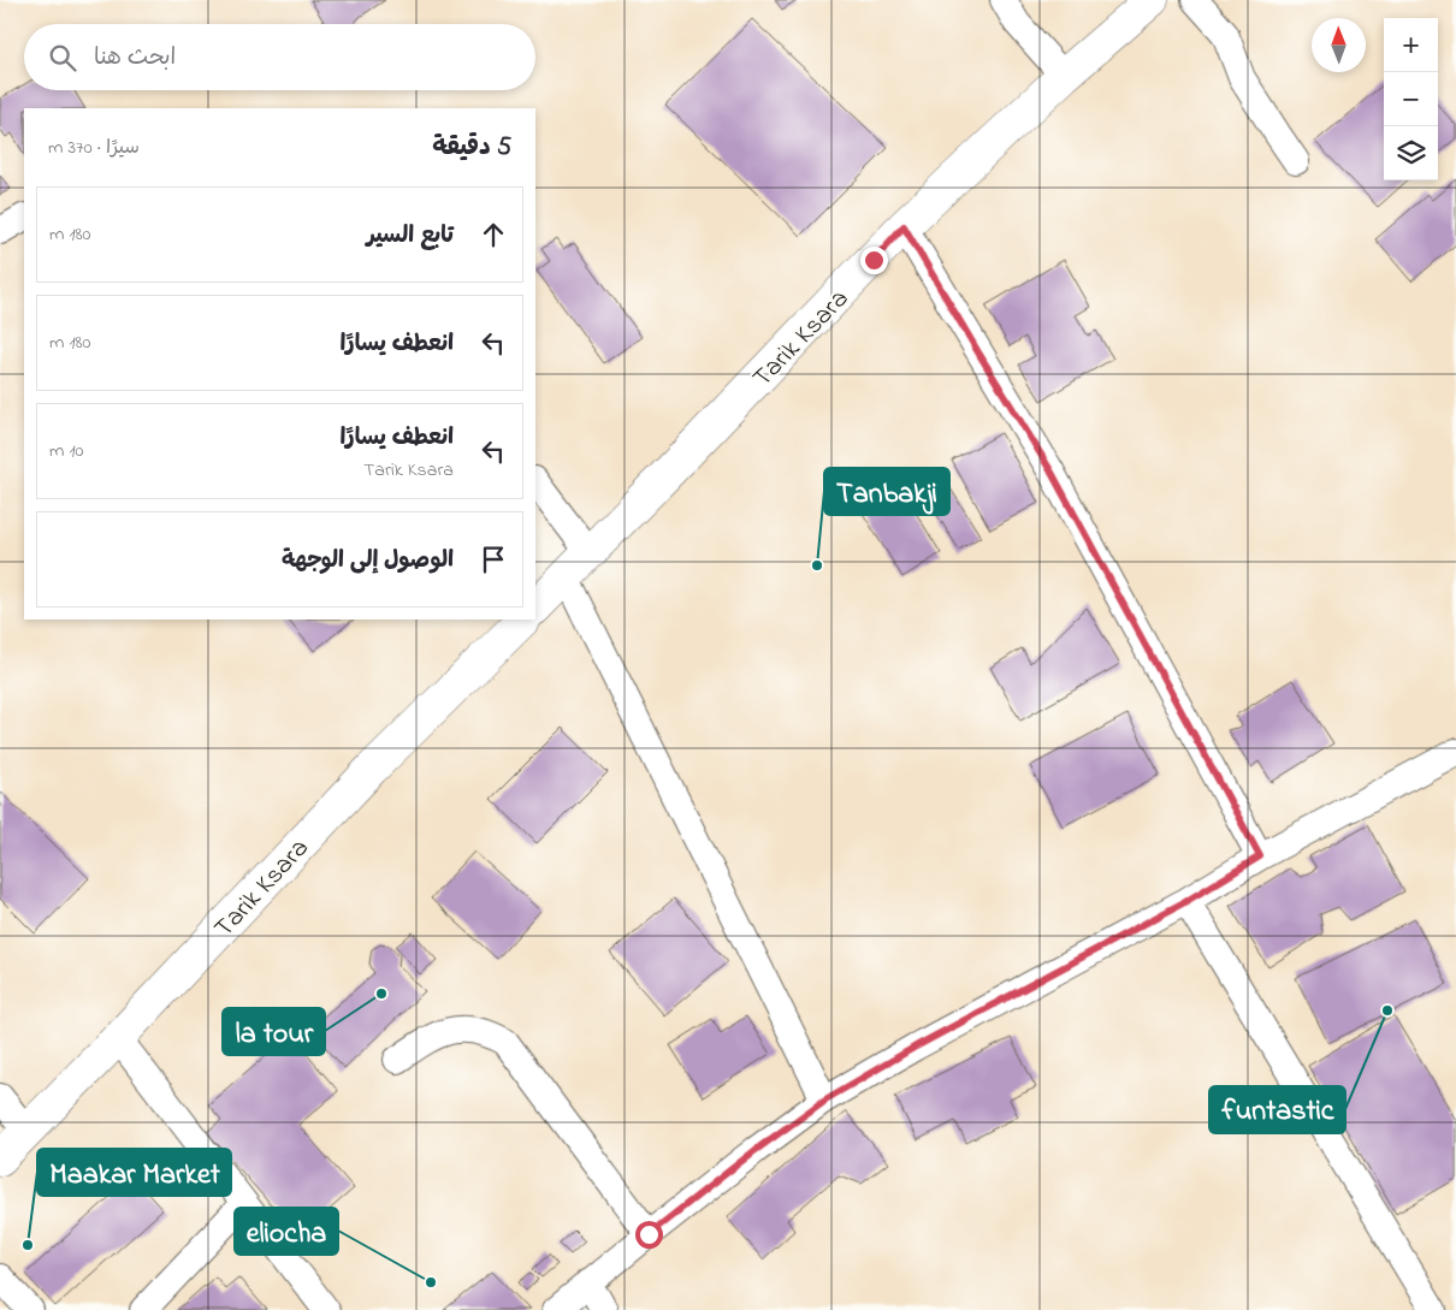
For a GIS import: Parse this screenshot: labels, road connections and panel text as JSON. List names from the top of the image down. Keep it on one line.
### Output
{"streets":{"main road":["Tarik Ksara"]},"places":["Tanbakji","la tour","funtastic","Maakar Market","eliocha"],"north":"top","page":{"map_buttons":["+","−"],"search":"ابحث هنا","heading":["5 دقيقة","سيرًا · 370 m"],"list":[["تابع السير","180 m"],["انعطف يسارًا","180 m"],["انعطف يسارًا","Tarik Ksara","10 m"],"الوصول إلى الوجهة"]}}
